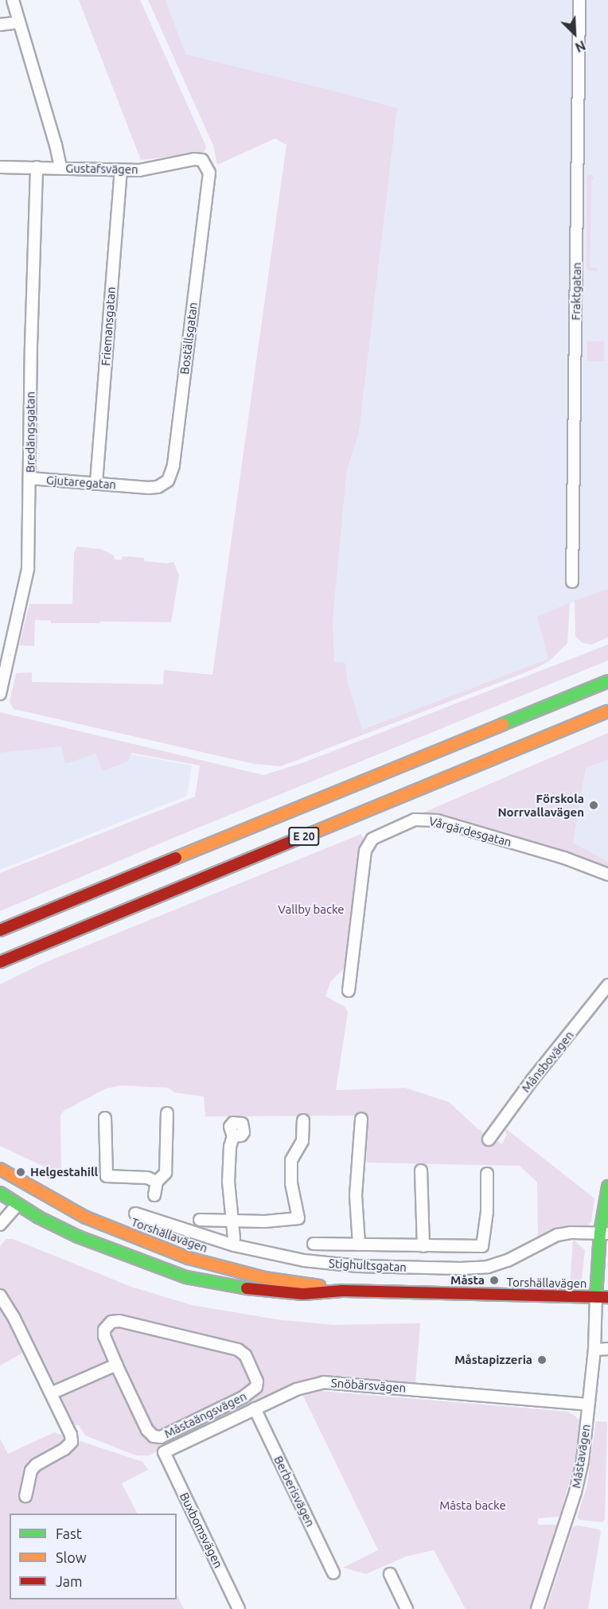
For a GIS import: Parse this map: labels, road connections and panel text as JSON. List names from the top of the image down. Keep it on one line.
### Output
{"streets":{"main road":["E 20","Torshällavägen"],"street":["Gustafsvägen","Fraktgatan","Friemansgatan","Boställsgatan","Bredängsgatan","Gjutaregatan","Vårgärdesgatan","Månsbovägen","Stighultsgatan","Snöbärsvägen","Måstaängsvägen","Måstavägen","Berberisvägen","Buxbomsvägen"]},"crossings":[["Gustafsvägen","Friemansgatan"],["Gustafsvägen","Boställsgatan"],["Gustafsvägen","Bredängsgatan"],["Friemansgatan","Gjutaregatan"],["Boställsgatan","Gjutaregatan"],["Bredängsgatan","Gjutaregatan"],["Torshällavägen","Måstavägen"],["Snöbärsvägen","Måstavägen"],["Snöbärsvägen","Berberisvägen"],["Snöbärsvägen","Buxbomsvägen"]],"parks":["Vallby backe","Måsta backe"],"places":["Förskola Norrvallavägen","Helgestahill","Måsta","Måstapizzeria"],"legend":["Fast","Slow","Jam"],"north":"bottom right"}
